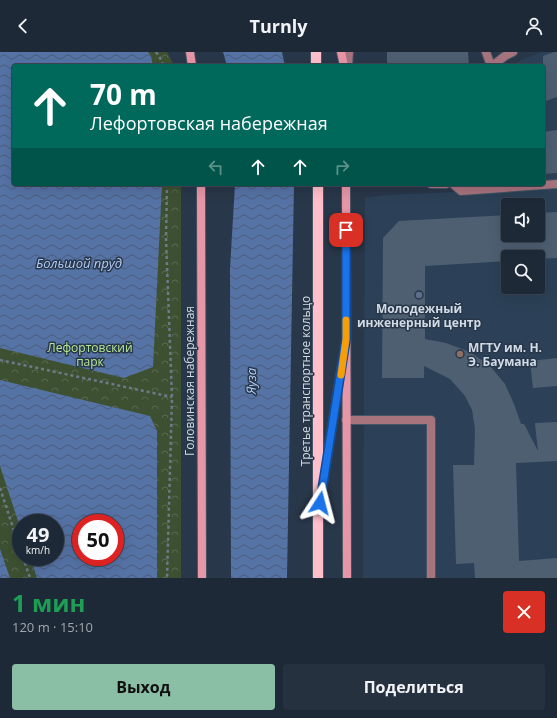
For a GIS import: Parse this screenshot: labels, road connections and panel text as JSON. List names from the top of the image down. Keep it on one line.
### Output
{"streets":{"main road":["Головинская набережная","Третье транспортное кольцо"]},"water":["Большой пруд","Яуза"],"parks":["Лефортовский парк"],"places":["Молодежный инженерный центр","МГТУ им. Н. Э. Баумана"],"page":{"header":"Turnly","turn":["70 m","Лефортовская набережная"],"speed":"49 km/h","limit":"50","heading":["1 мин","120 m · 15:10"],"buttons":["Выход","Поделиться"]}}
